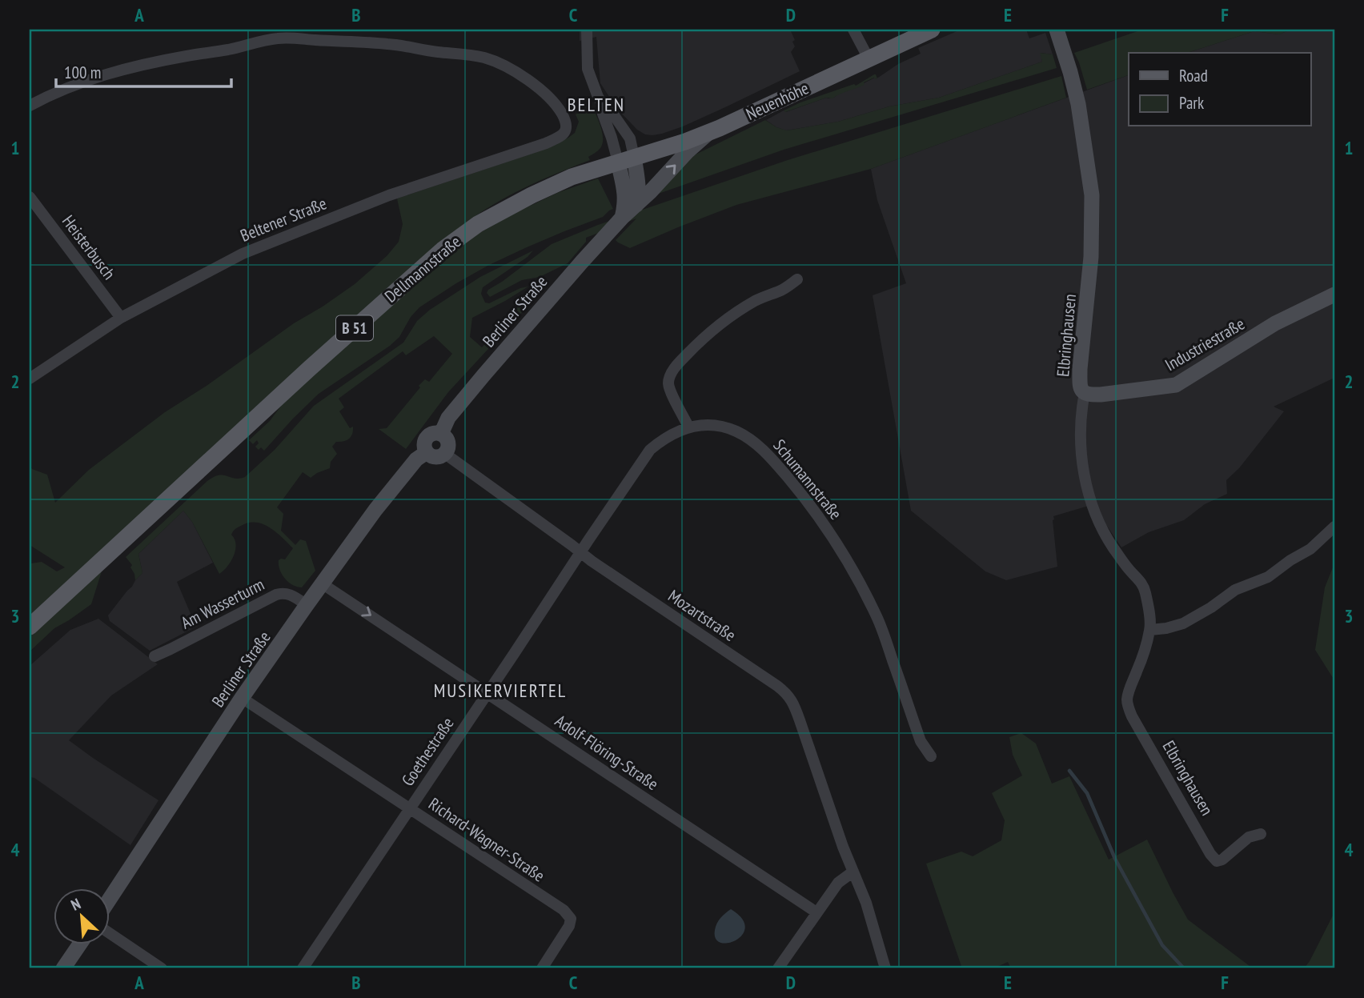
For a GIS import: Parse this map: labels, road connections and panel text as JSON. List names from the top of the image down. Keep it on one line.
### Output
{"streets":{"main road":["Neuenhöhe","Dellmannstraße","Berliner Straße","B 51","Elbringhausen","Industriestraße"],"street":["Beltener Straße","Heisterbusch","Schumannstraße","Am Wasserturm","Mozartstraße","Goethestraße","Adolf-Flöring-Straße","Richard-Wagner-Straße"]},"crossings":[["Neuenhöhe","Dellmannstraße"],["Neuenhöhe","Berliner Straße"],["Beltener Straße","Heisterbusch"],["Berliner Straße","Am Wasserturm"],["Berliner Straße","Mozartstraße"],["Berliner Straße","Adolf-Flöring-Straße"],["Berliner Straße","Richard-Wagner-Straße"],["Elbringhausen","Industriestraße"],["Schumannstraße","Mozartstraße"],["Schumannstraße","Goethestraße"],["Mozartstraße","Goethestraße"],["Goethestraße","Adolf-Flöring-Straße"],["Goethestraße","Richard-Wagner-Straße"]],"districts":["BELTEN","MUSIKERVIERTEL"],"legend":["Road","Park"],"scale_bar":"100 m","north":"top left","grid":{"columns":["A","B","C","D","E","F"],"rows":["1","2","3","4"]}}
